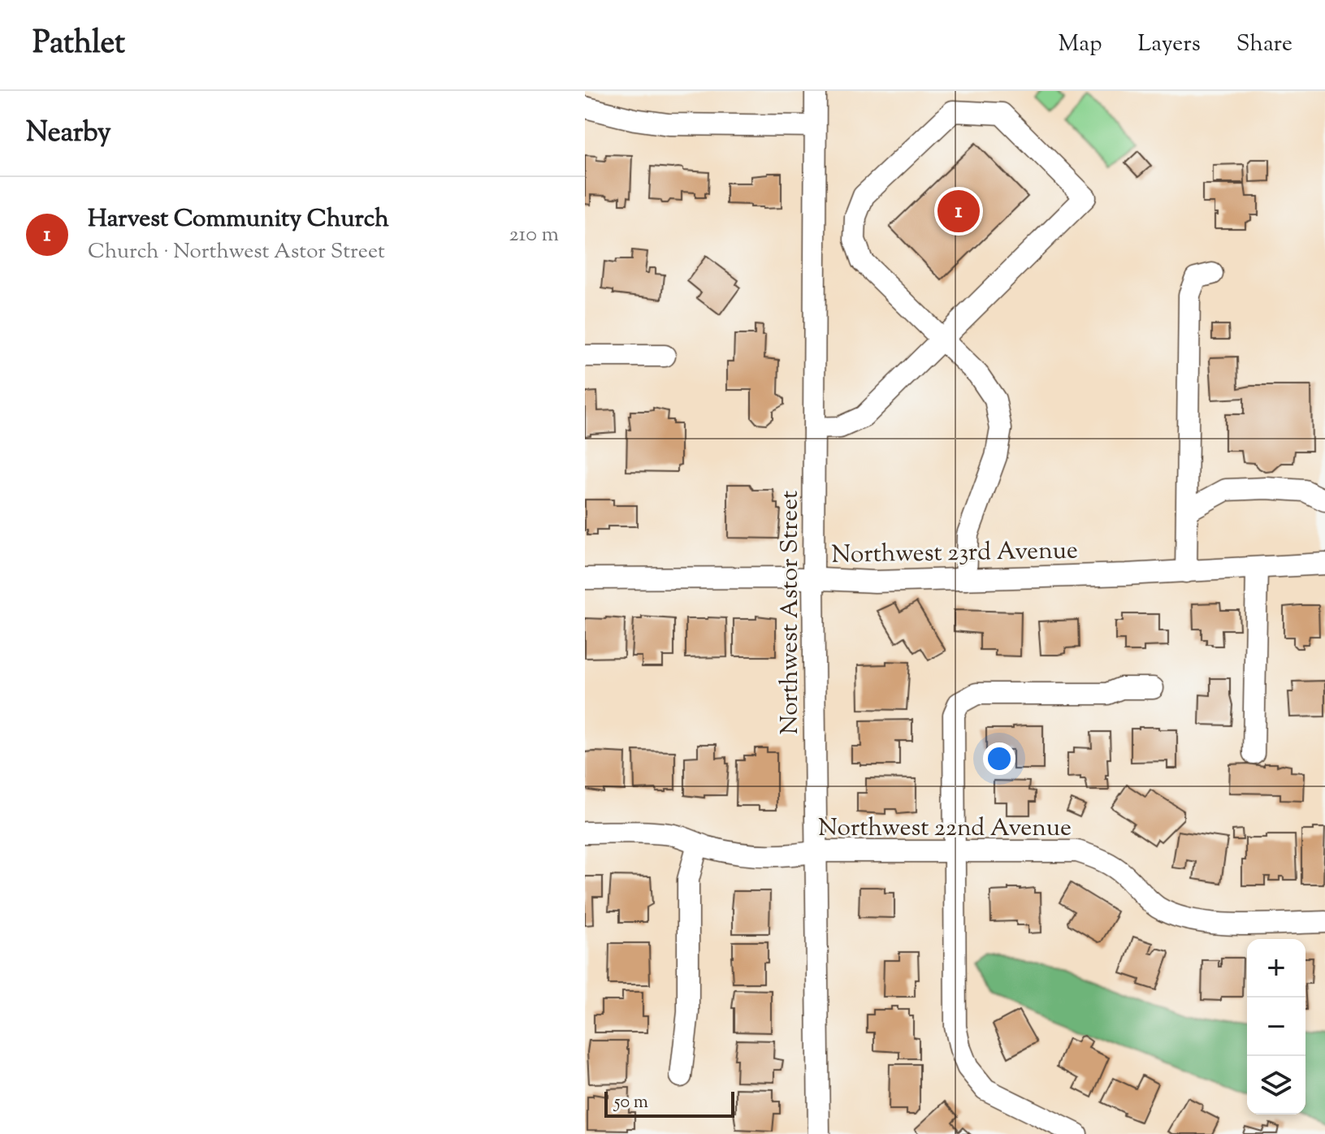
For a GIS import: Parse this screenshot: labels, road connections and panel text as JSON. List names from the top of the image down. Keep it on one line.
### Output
{"streets":{"street":["Northwest 23rd Avenue","Northwest Astor Street","Northwest 22nd Avenue"]},"crossings":[["Northwest 23rd Avenue","Northwest Astor Street"],["Northwest Astor Street","Northwest 22nd Avenue"]],"scale_bar":"50 m","page":{"header":"Pathlet","nav":["Map","Layers","Share"],"heading":"Nearby","list":[{"mark":"1","name":"Harvest Community Church","note":"Church · Northwest Astor Street","value":"210 m"}],"pins":"1","map_buttons":["+","−"],"scale":"50 m"}}
